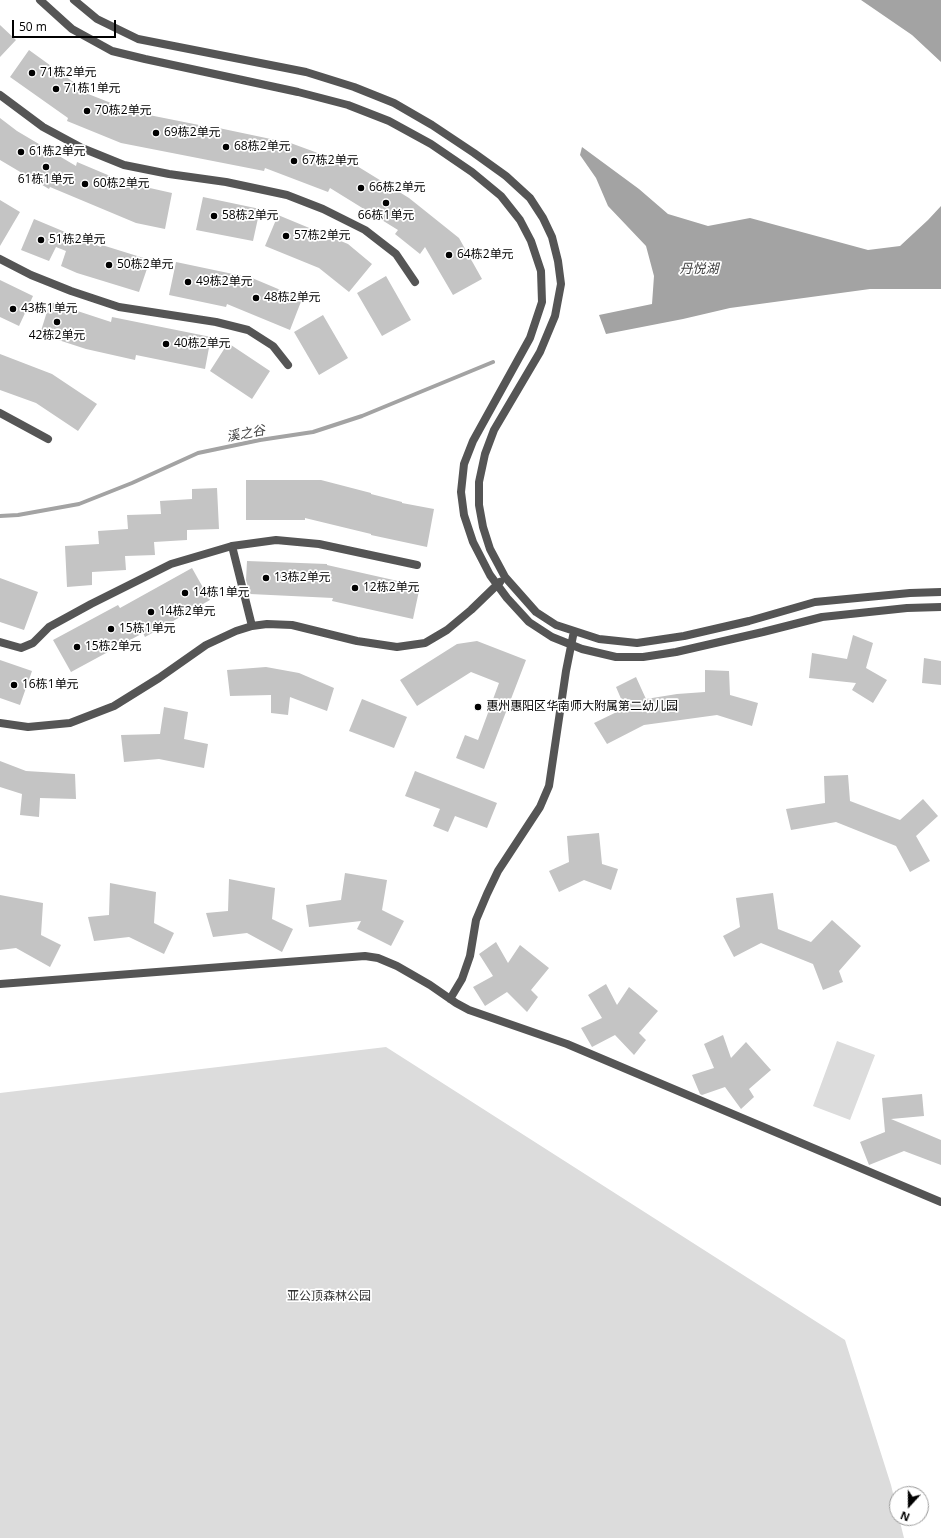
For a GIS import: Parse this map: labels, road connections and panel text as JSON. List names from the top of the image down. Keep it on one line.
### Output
{"water":["丹悦湖","溪之谷"],"parks":["亚公顶森林公园"],"places":["71栋2单元","71栋1单元","70栋2单元","69栋2单元","68栋2单元","61栋2单元","67栋2单元","61栋1单元","60栋2单元","66栋2单元","66栋1单元","58栋2单元","57栋2单元","51栋2单元","64栋2单元","50栋2单元","49栋2单元","48栋2单元","43栋1单元","42栋2单元","40栋2单元","13栋2单元","12栋2单元","14栋1单元","14栋2单元","15栋1单元","15栋2单元","16栋1单元","惠州惠阳区华南师大附属第二幼儿园"],"scale_bar":"50 m","north":"bottom"}
